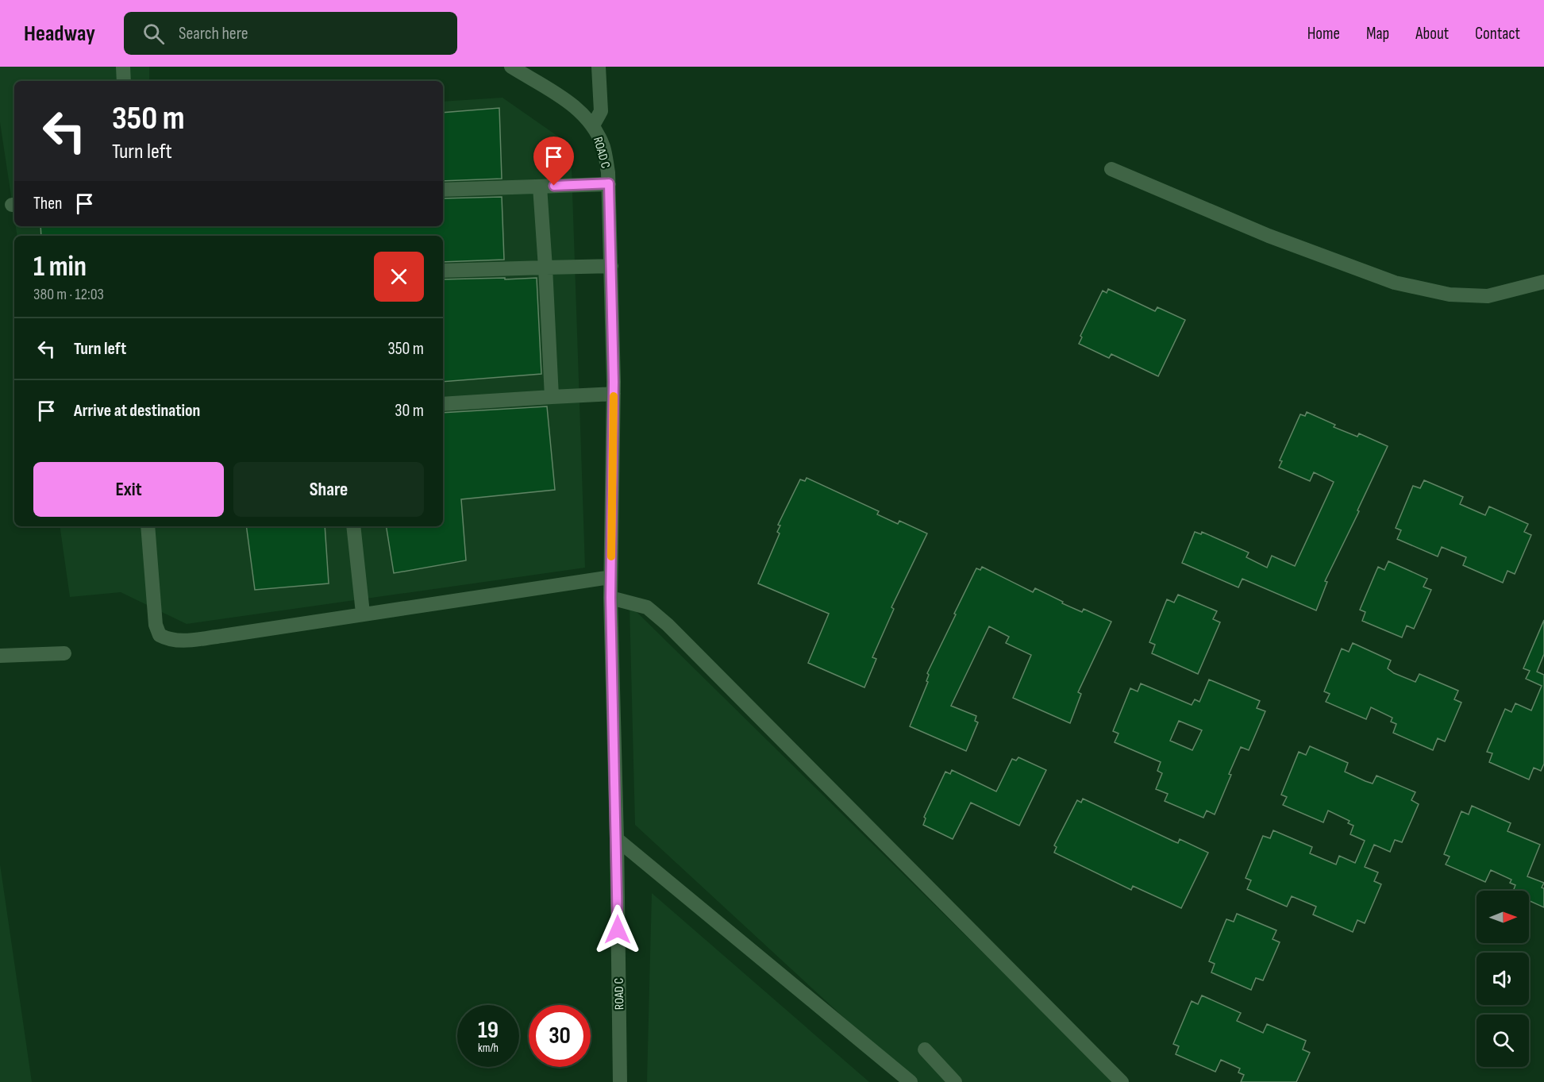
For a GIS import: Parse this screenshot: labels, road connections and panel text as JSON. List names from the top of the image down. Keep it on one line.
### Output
{"streets":{"street":["ROAD C"]},"north":"right","page":{"header":"Headway","search":"Search here","nav":["Home","Map","About","Contact"],"turn":["350 m","Turn left"],"then":"Then","heading":["1 min","380 m · 12:03"],"list":[{"name":"Turn left","value":"350 m"},{"name":"Arrive at destination","value":"30 m"}],"buttons":["Exit","Share"],"speed":"19 km/h","limit":"30"}}
